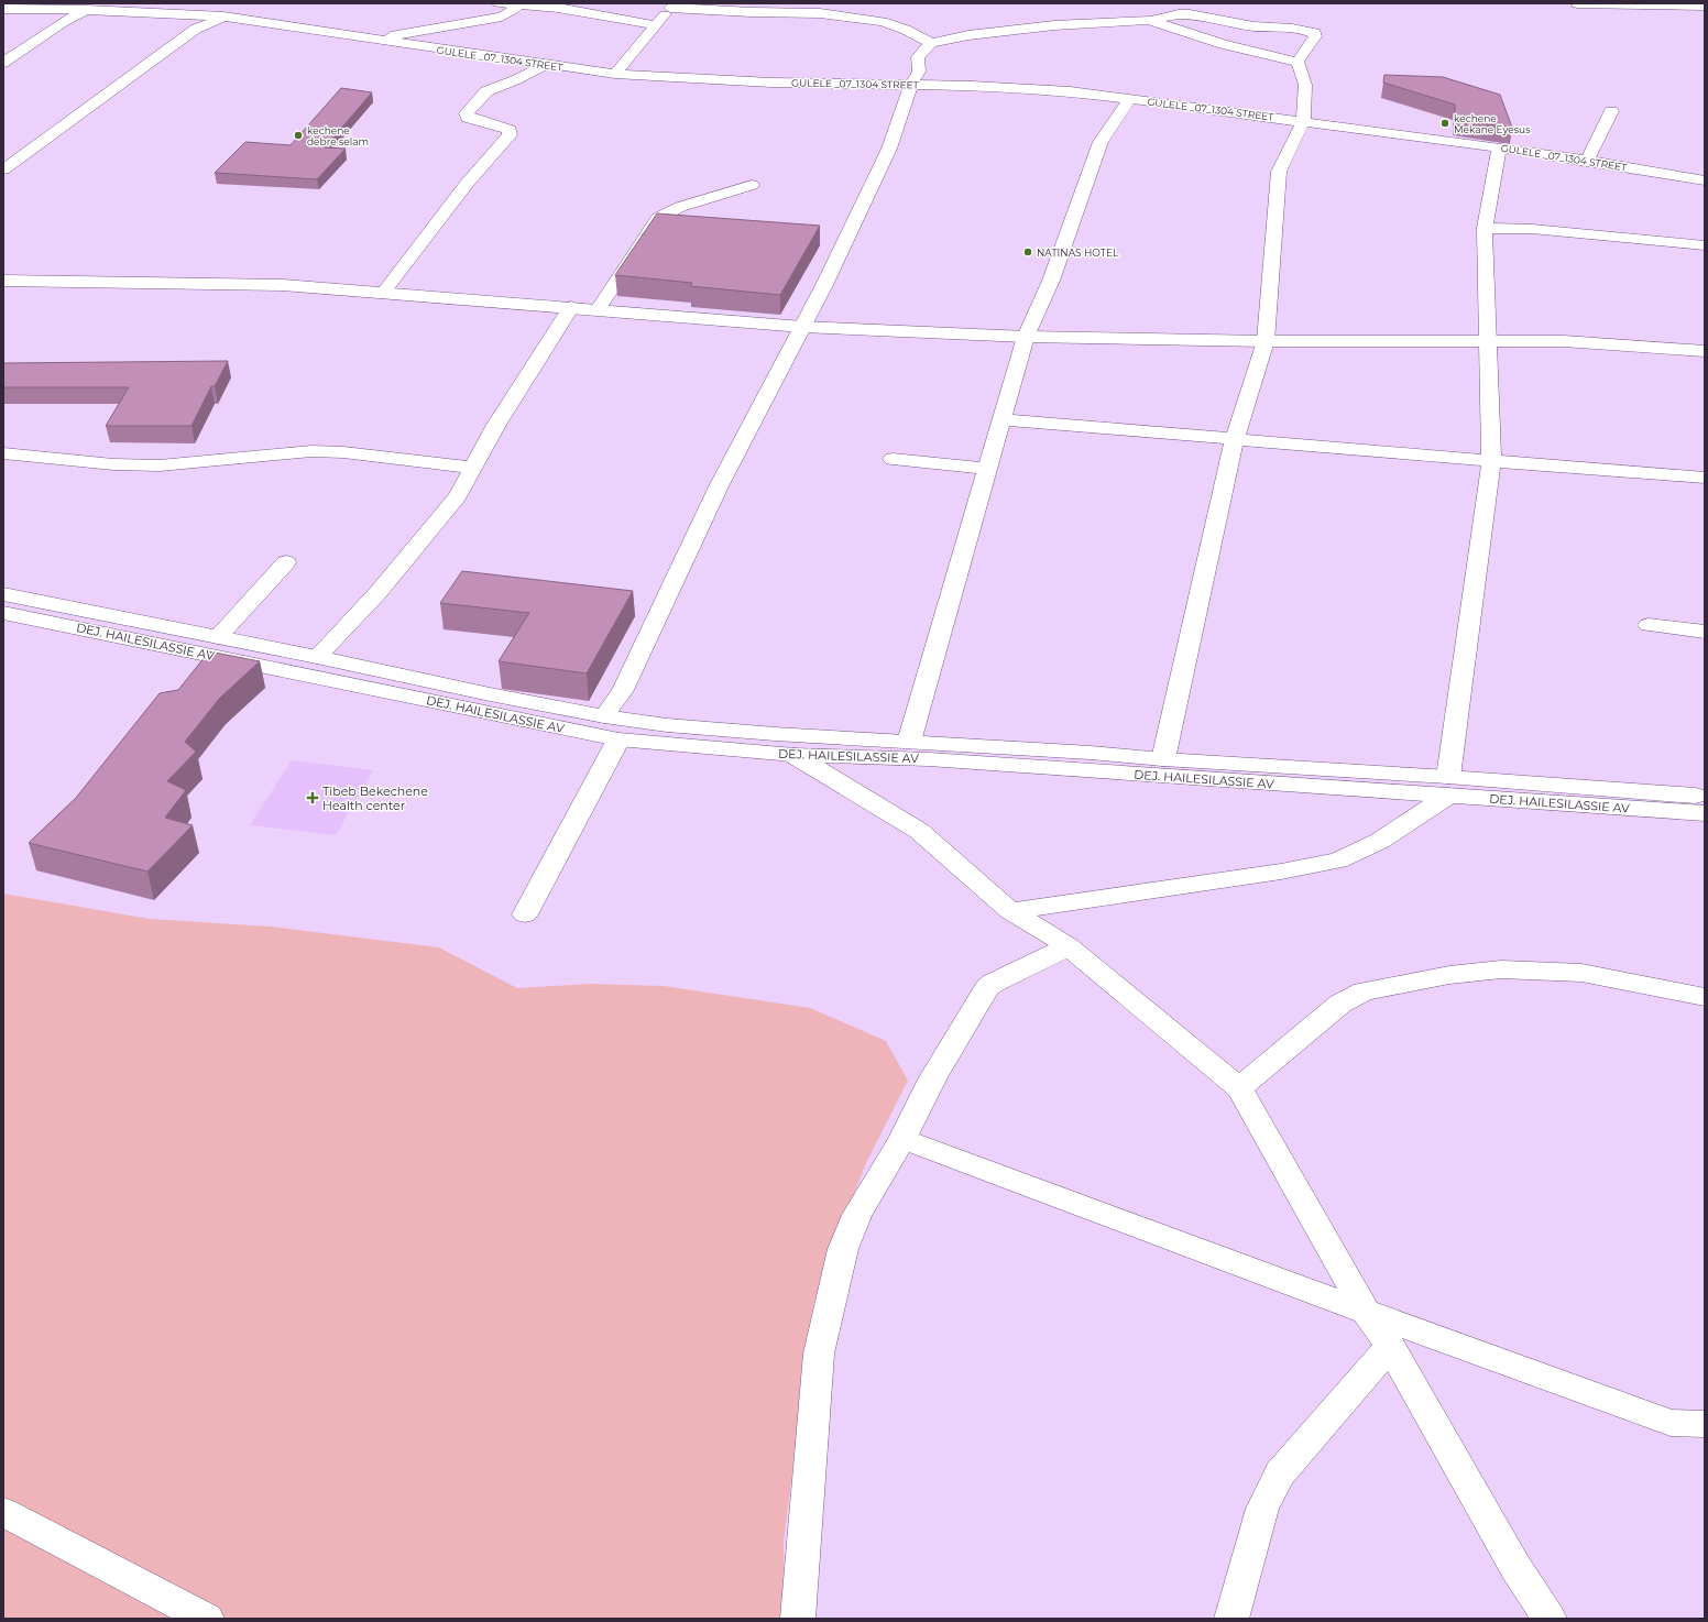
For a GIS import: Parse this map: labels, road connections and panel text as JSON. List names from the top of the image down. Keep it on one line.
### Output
{"streets":{"street":["GULELE _07_1304 STREET","DEJ. HAILESILASSIE AV"]},"places":{"other":["kechene Mekane Eyesus","kechene debre selam","NATINAS HOTEL"],"health":["Tibeb Bekechene Health center"]}}
